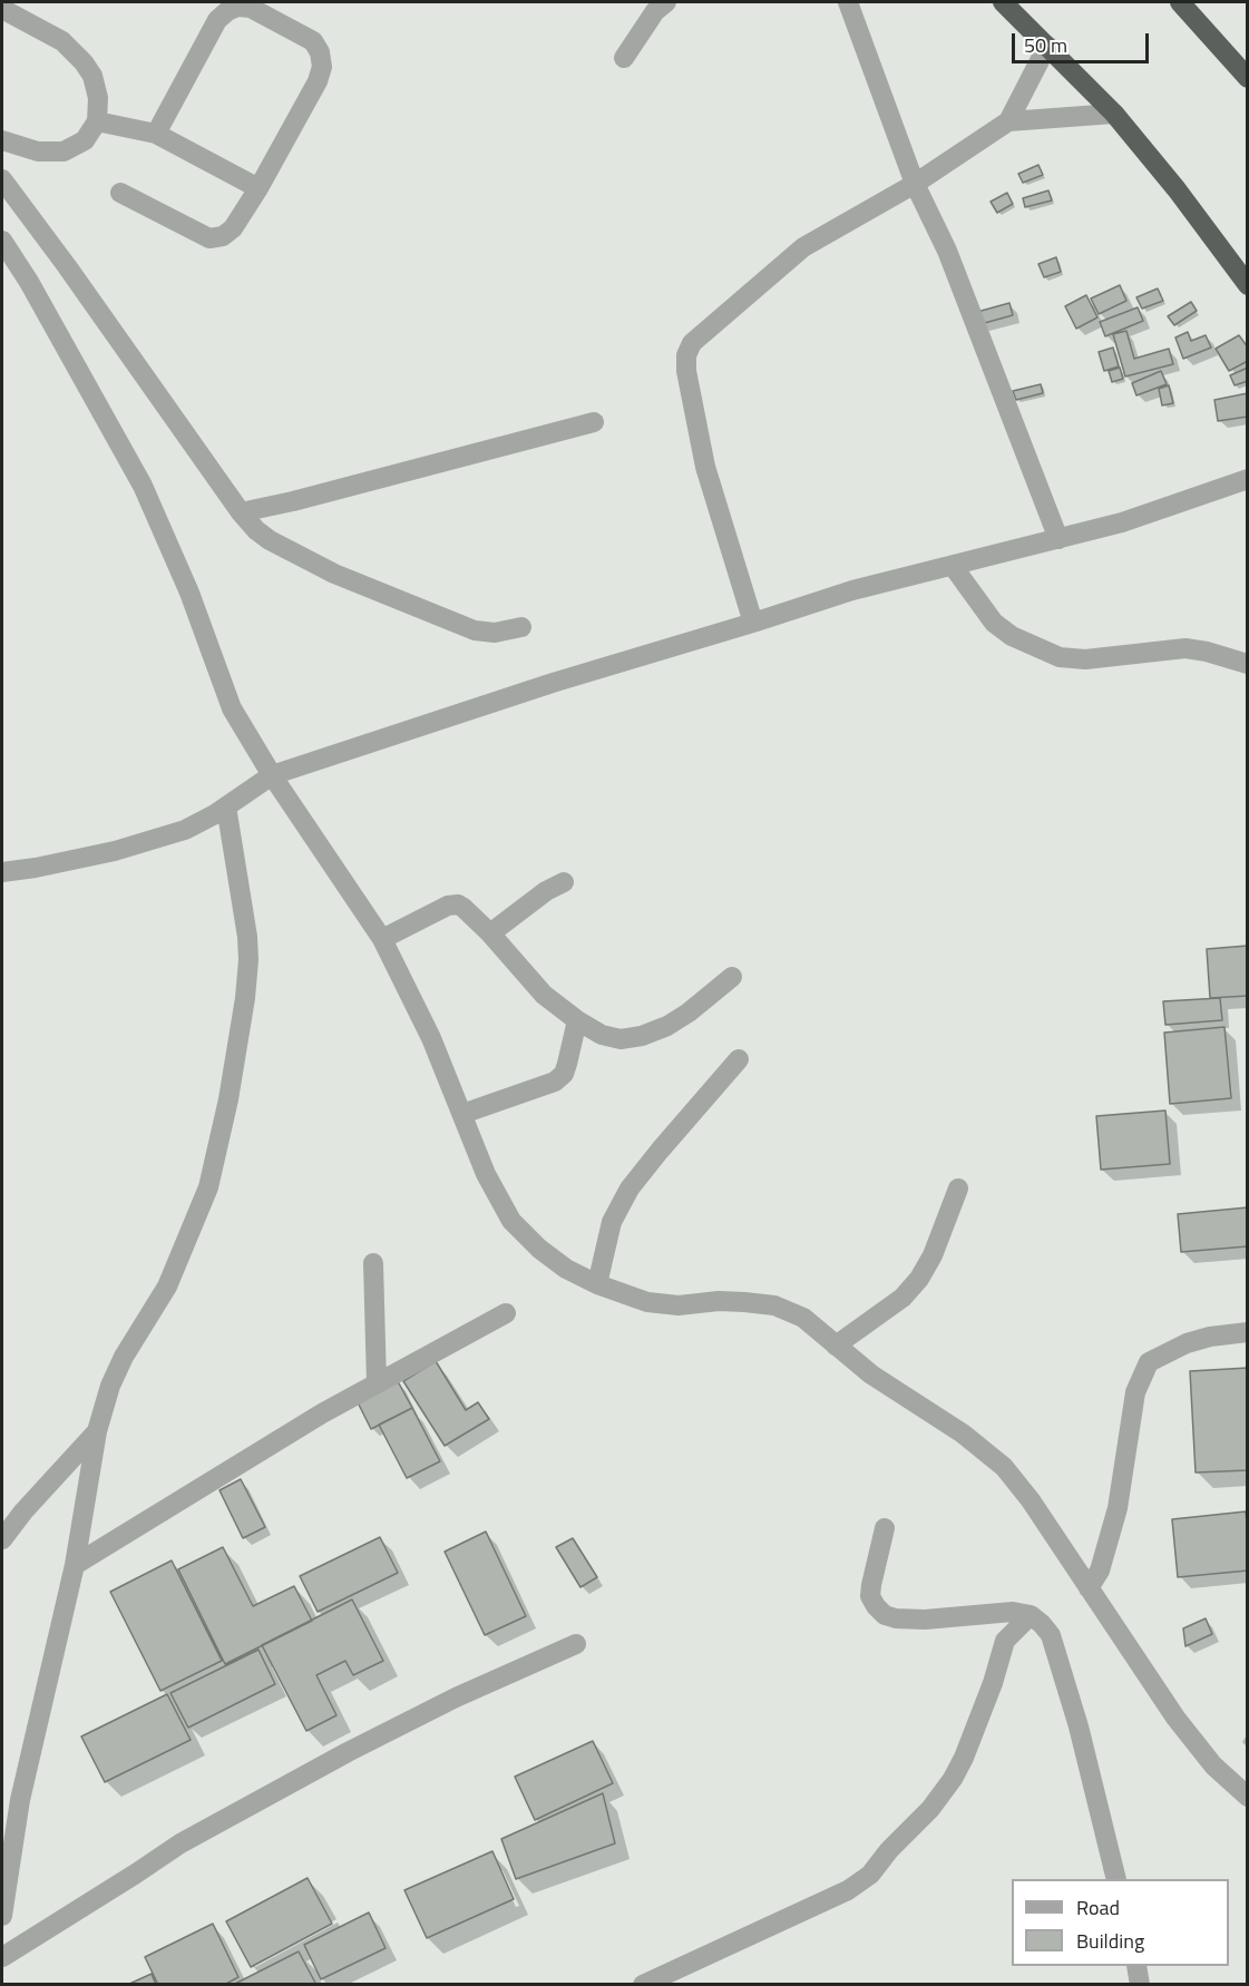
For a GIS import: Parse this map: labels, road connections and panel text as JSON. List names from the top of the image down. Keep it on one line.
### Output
{"legend":["Road","Building"],"scale_bar":"50 m"}
